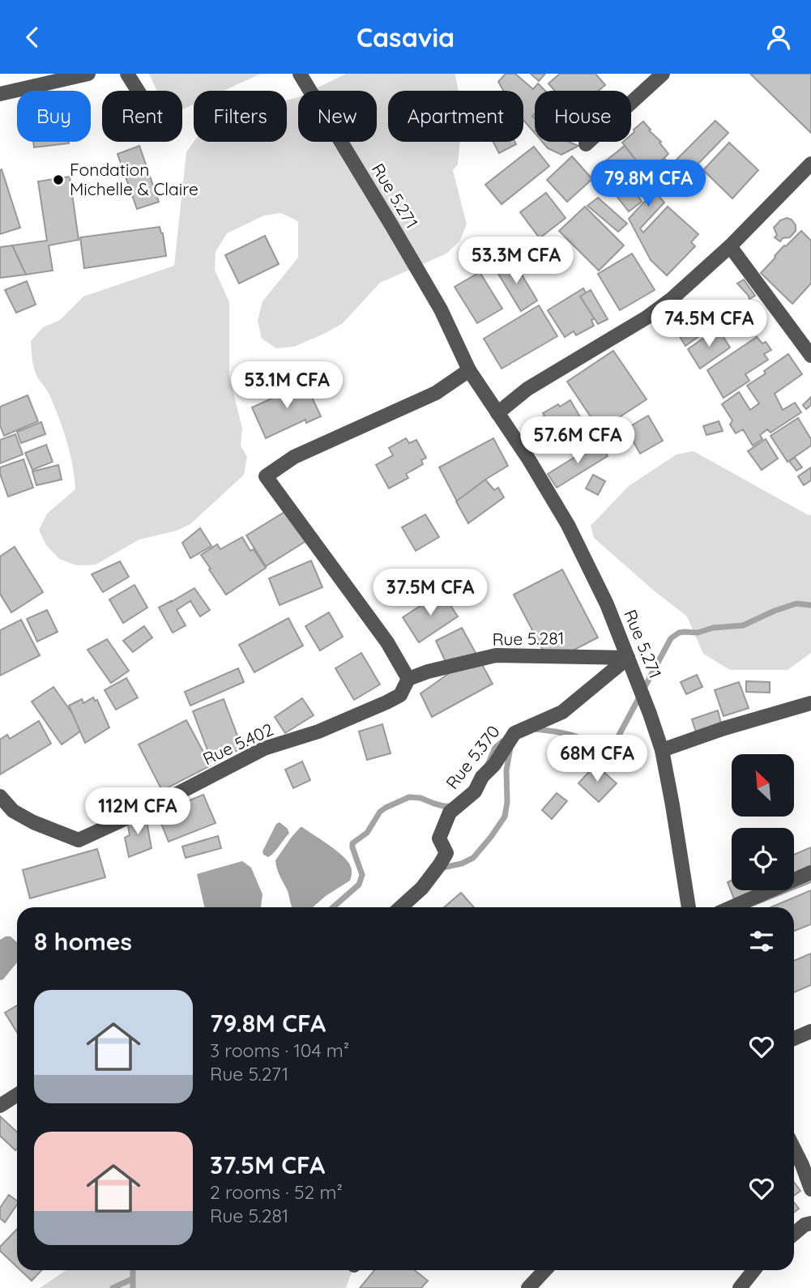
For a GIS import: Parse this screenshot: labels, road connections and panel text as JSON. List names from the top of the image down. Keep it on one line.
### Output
{"streets":{"street":["Rue 5.271","Rue 5.281","Rue 5.402","Rue 5.370"]},"crossings":[["Rue 5.271","Rue 5.281"],["Rue 5.271","Rue 5.370"],["Rue 5.281","Rue 5.402"],["Rue 5.281","Rue 5.370"]],"places":["Fondation Michelle & Claire"],"north":"top left","page":{"header":"Casavia","chip":["Buy","Rent","Filters","New","Apartment","House"],"price":["79.8M CFA","53.3M CFA","74.5M CFA","53.1M CFA","57.6M CFA","37.5M CFA","68M CFA","112M CFA"],"heading":"8 homes","list":[{"name":"79.8M CFA","note":"3 rooms · 104 m² · Rue 5.271"},{"name":"37.5M CFA","note":"2 rooms · 52 m² · Rue 5.281"}]}}
